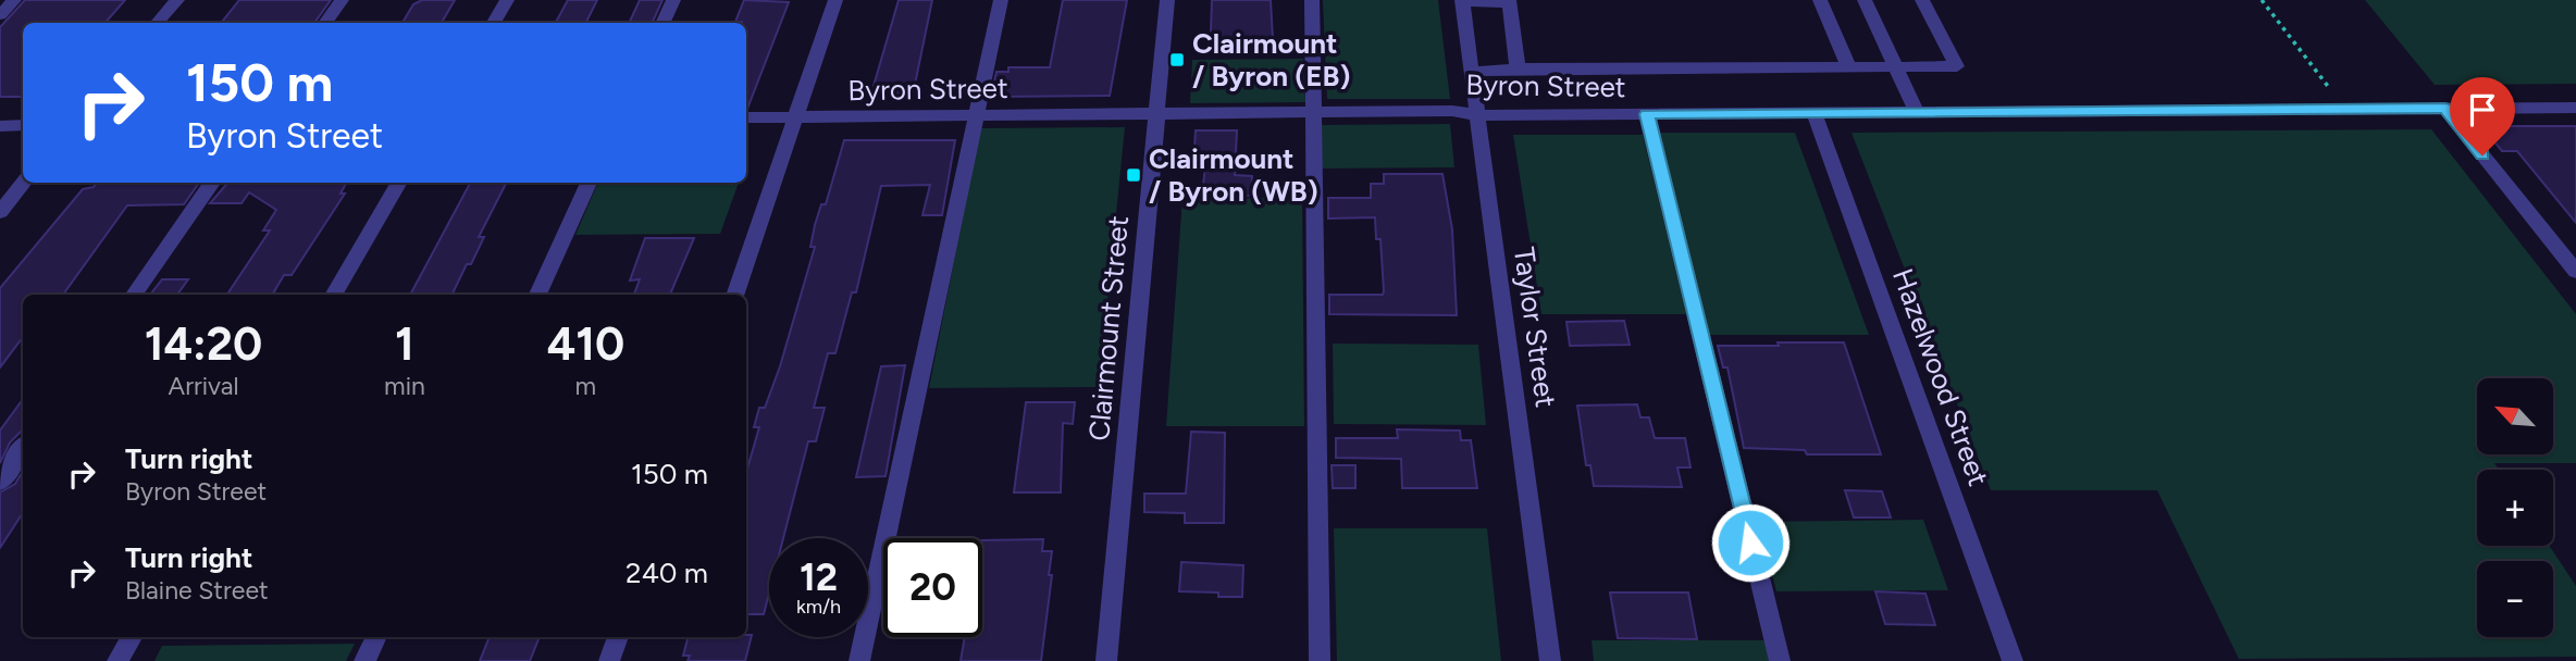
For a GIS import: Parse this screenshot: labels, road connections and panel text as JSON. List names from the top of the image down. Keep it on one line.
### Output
{"streets":{"street":["Byron Street","Taylor Street","Clairmount Street","Hazelwood Street"]},"crossings":[["Byron Street","Taylor Street"],["Byron Street","Clairmount Street"],["Byron Street","Hazelwood Street"]],"places":{"transit":["Clairmount / Byron (EB)","Clairmount / Byron (WB)"]},"north":"top left","page":{"turn":["150 m","Byron Street"],"eta":["14:20","Arrival","1","min","410","m"],"map_buttons":["+","−"],"list":[{"name":"Turn right","note":"Byron Street","value":"150 m"},{"name":"Turn right","note":"Blaine Street","value":"240 m"}],"speed":"12 km/h","limit":"20"}}
